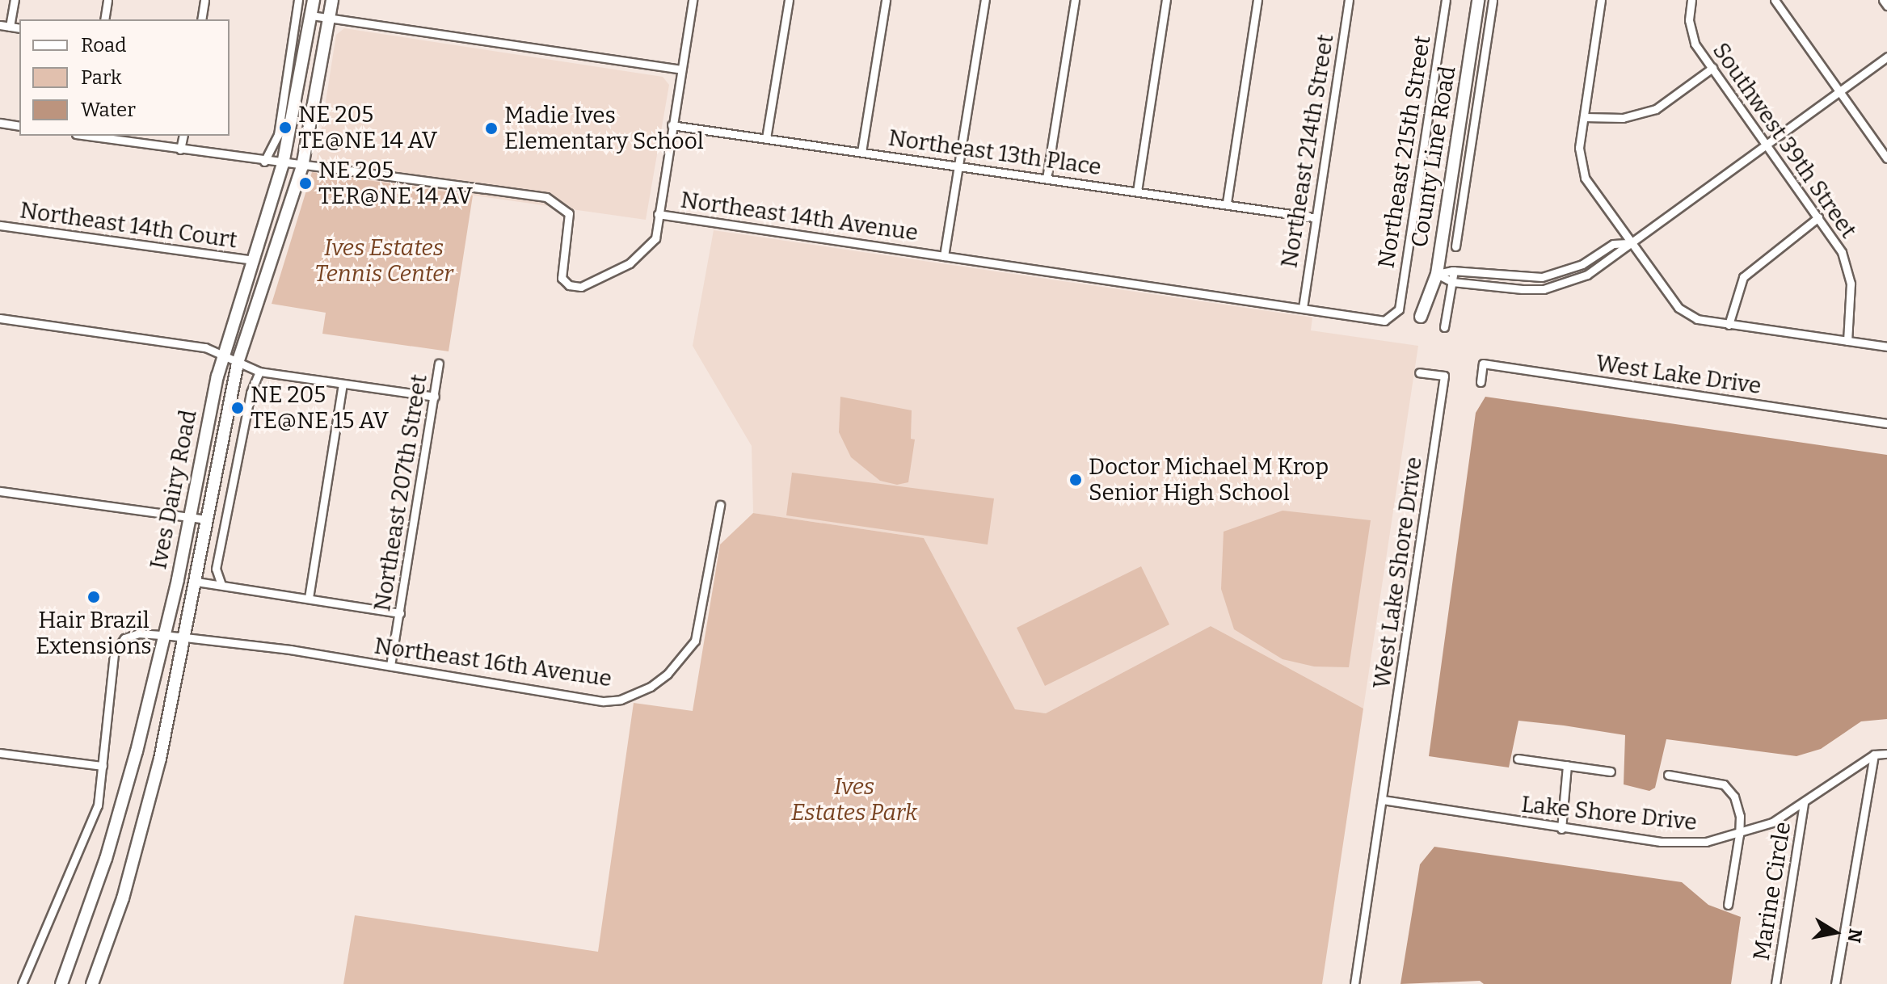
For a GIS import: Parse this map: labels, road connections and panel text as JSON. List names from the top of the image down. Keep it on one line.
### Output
{"streets":{"main road":["County Line Road","Ives Dairy Road"],"street":["Southwest 39th Street","Northeast 214th Street","Northeast 215th Street","Northeast 13th Place","Northeast 14th Avenue","Northeast 14th Court","West Lake Drive","Northeast 207th Street","West Lake Shore Drive","Northeast 16th Avenue","Lake Shore Drive","Marine Circle"]},"crossings":[["Northeast 214th Street","Northeast 13th Place"],["Northeast 214th Street","Northeast 14th Avenue"],["Northeast 215th Street","Northeast 14th Avenue"],["Northeast 14th Avenue","Ives Dairy Road"],["Northeast 14th Court","Ives Dairy Road"],["Ives Dairy Road","Northeast 16th Avenue"],["Northeast 207th Street","Northeast 16th Avenue"],["West Lake Shore Drive","Lake Shore Drive"],["Lake Shore Drive","Marine Circle"]],"parks":["Ives Estates Tennis Center","Ives Estates Park"],"places":["NE 205 TE@NE 14 AV","Madie Ives Elementary School","NE 205 TER@NE 14 AV","NE 205 TE@NE 15 AV","Doctor Michael M Krop Senior High School","Hair Brazil Extensions"],"legend":["Road","Park","Water"],"north":"right"}
